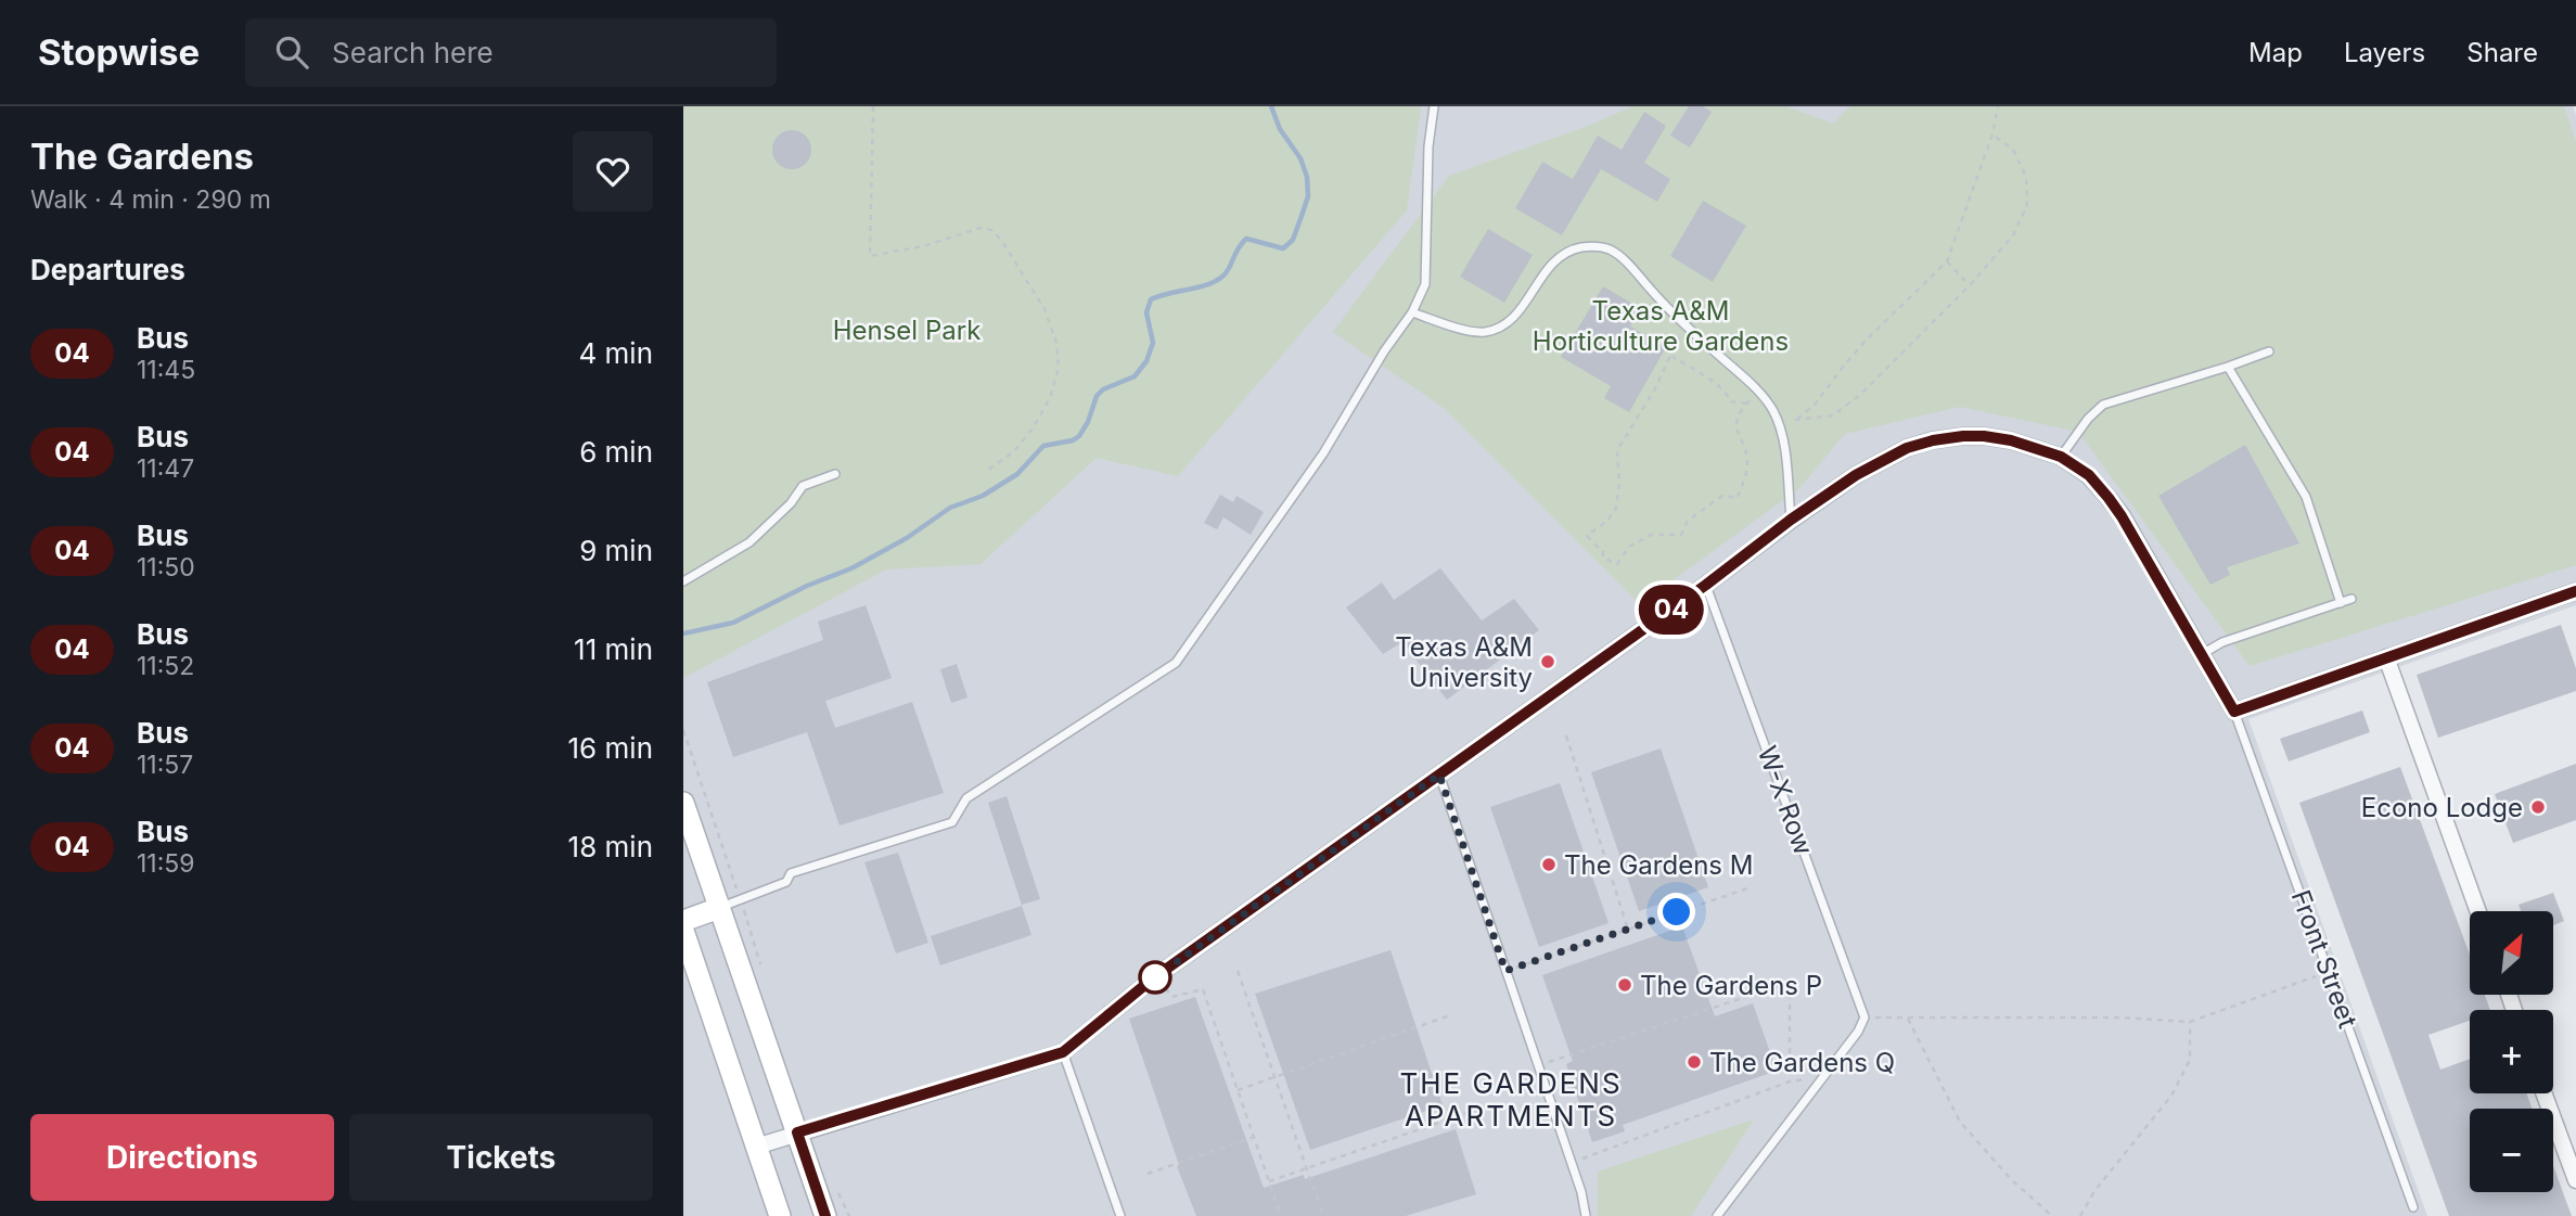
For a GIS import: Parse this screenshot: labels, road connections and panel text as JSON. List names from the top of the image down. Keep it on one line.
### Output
{"streets":{"lane":["W-X Row","Front Street"]},"districts":["THE GARDENS APARTMENTS"],"parks":["Texas A&M Horticulture Gardens","Hensel Park"],"places":["Texas A&M University","Econo Lodge","The Gardens M","The Gardens P","The Gardens Q"],"lines":["bus line 04"],"north":"top right","page":{"header":"Stopwise","search":"Search here","nav":["Map","Layers","Share"],"heading":[["The Gardens","Walk · 4 min · 290 m"],"Departures"],"on_map":"04","list":[{"mark":"04","name":"Bus","note":"11:45","value":"4 min"},{"mark":"04","name":"Bus","note":"11:47","value":"6 min"},{"mark":"04","name":"Bus","note":"11:50","value":"9 min"},{"mark":"04","name":"Bus","note":"11:52","value":"11 min"},{"mark":"04","name":"Bus","note":"11:57","value":"16 min"},{"mark":"04","name":"Bus","note":"11:59","value":"18 min"}],"map_buttons":["+","−"],"buttons":["Directions","Tickets"]}}
